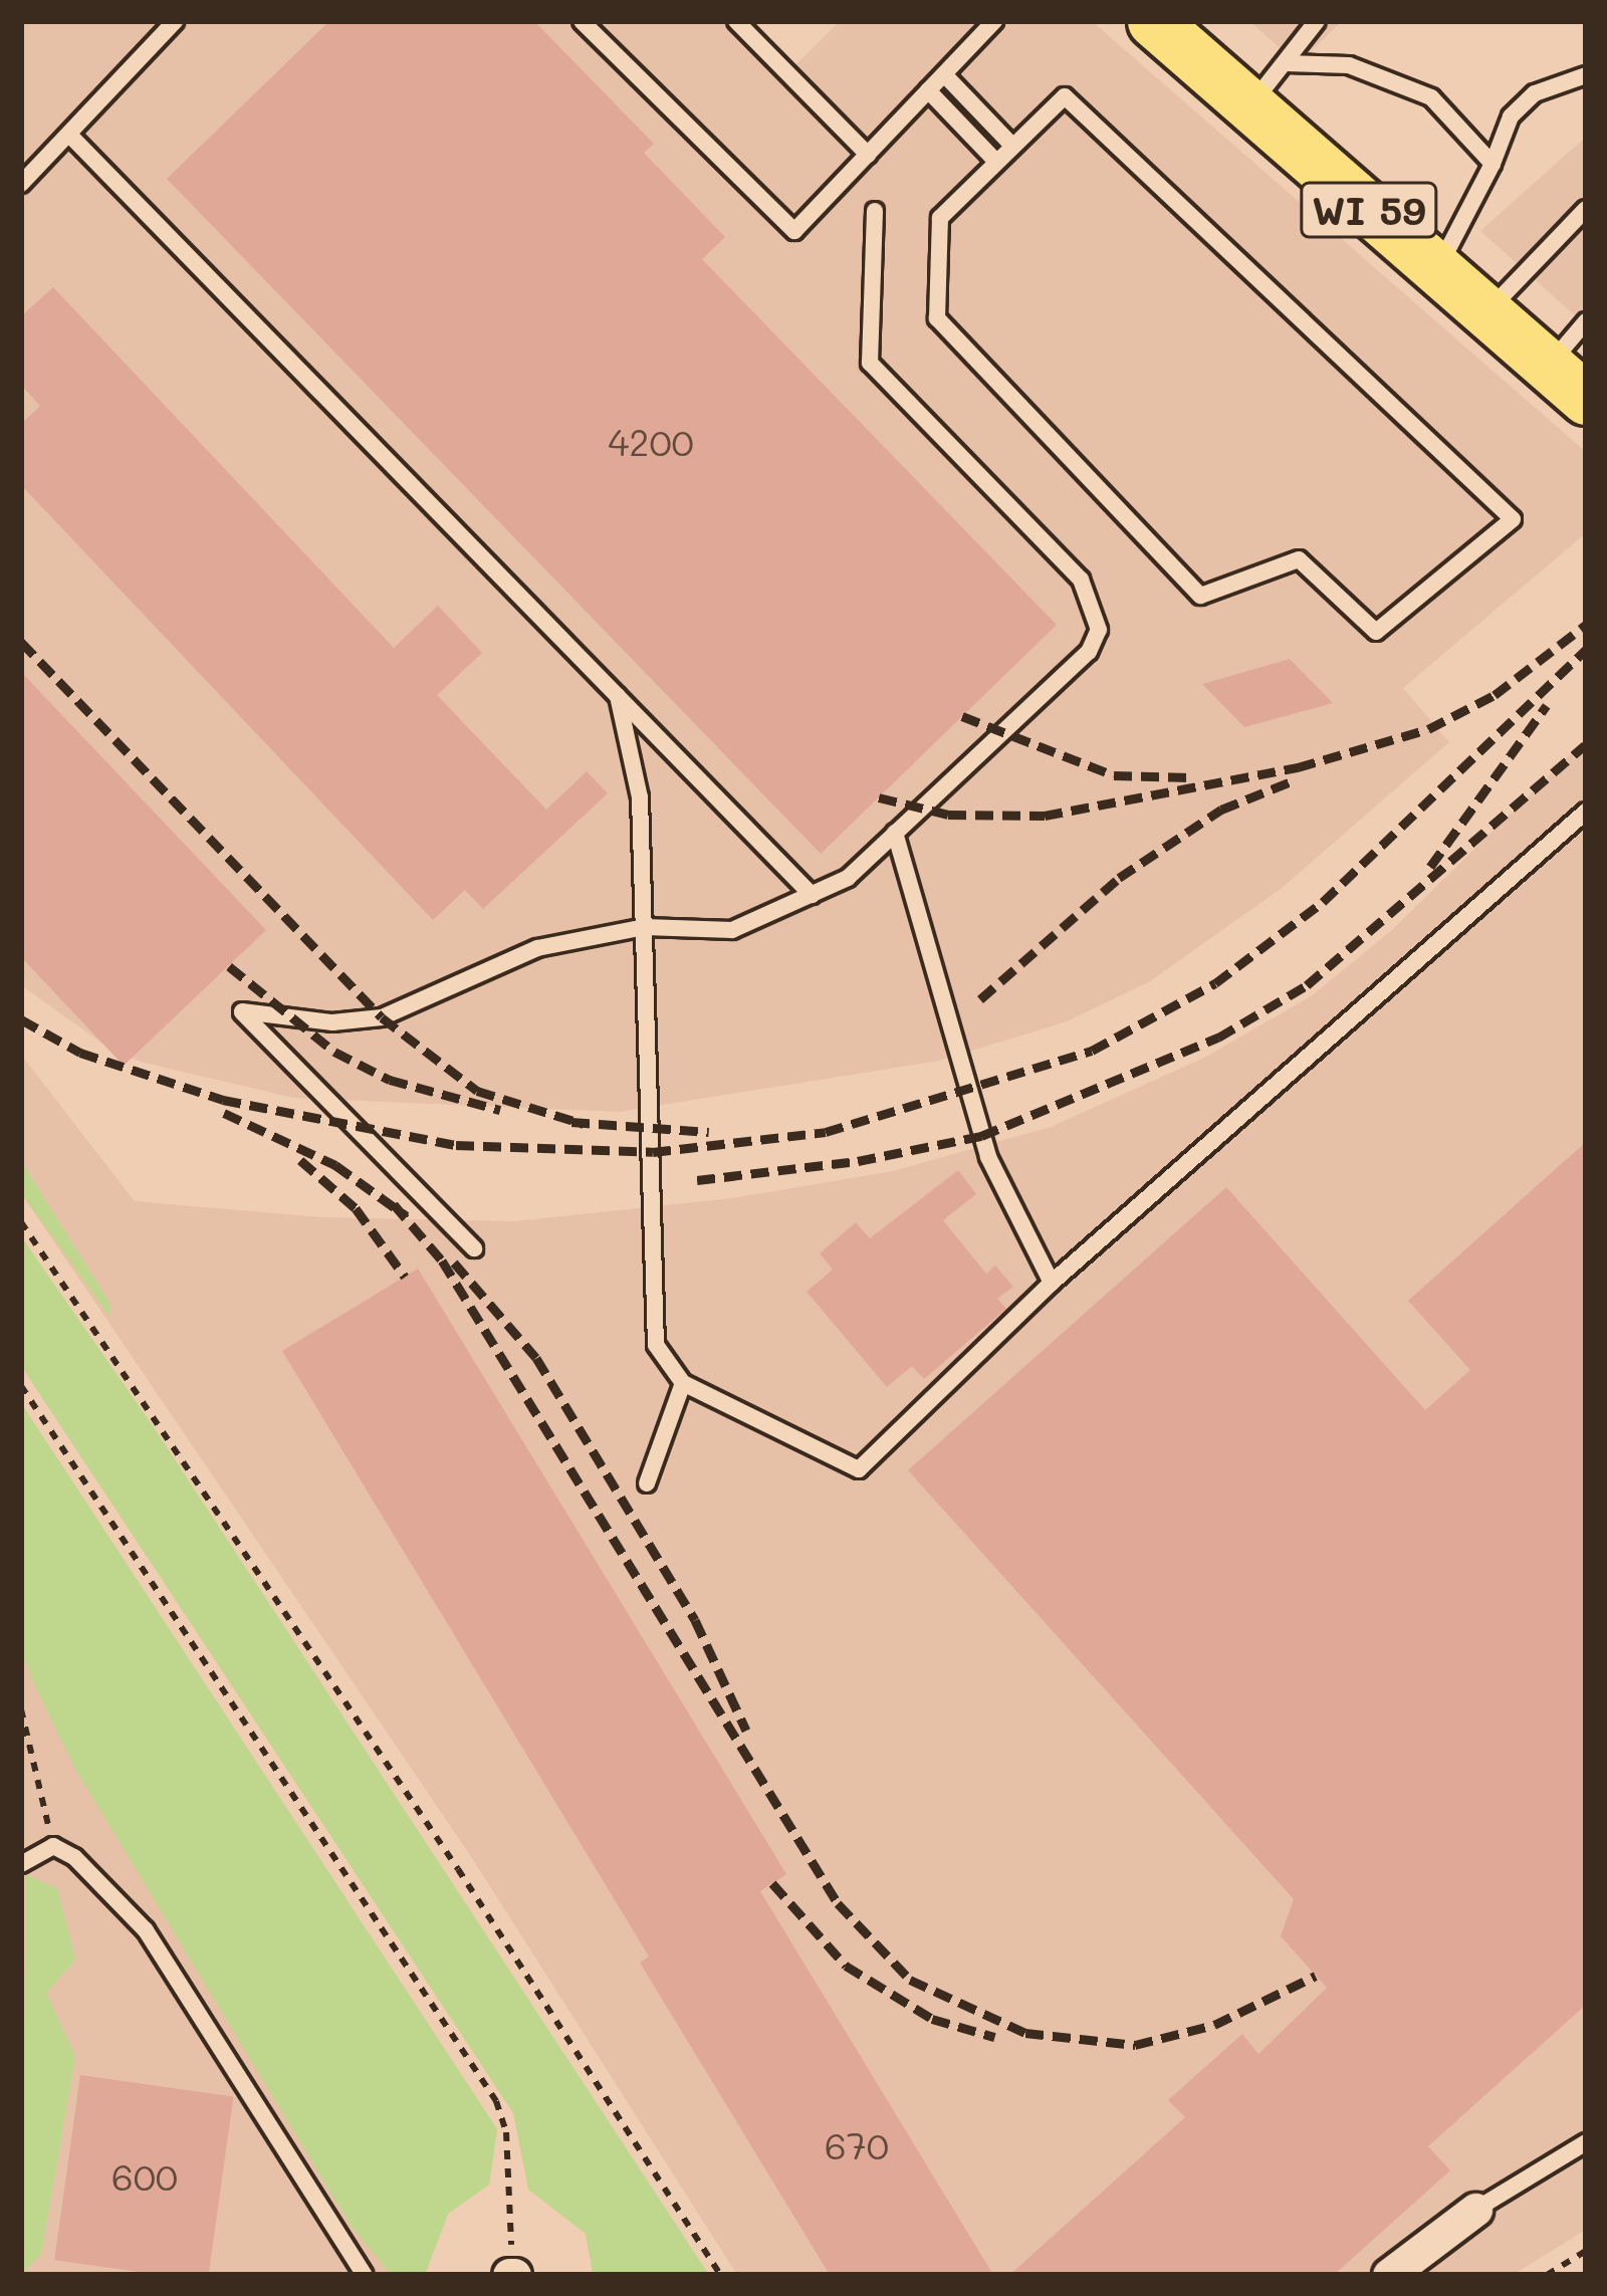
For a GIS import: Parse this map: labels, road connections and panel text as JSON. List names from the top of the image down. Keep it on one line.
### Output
{"streets":{"main road":["WI 59"]},"house_numbers":["4200","670","600"]}
